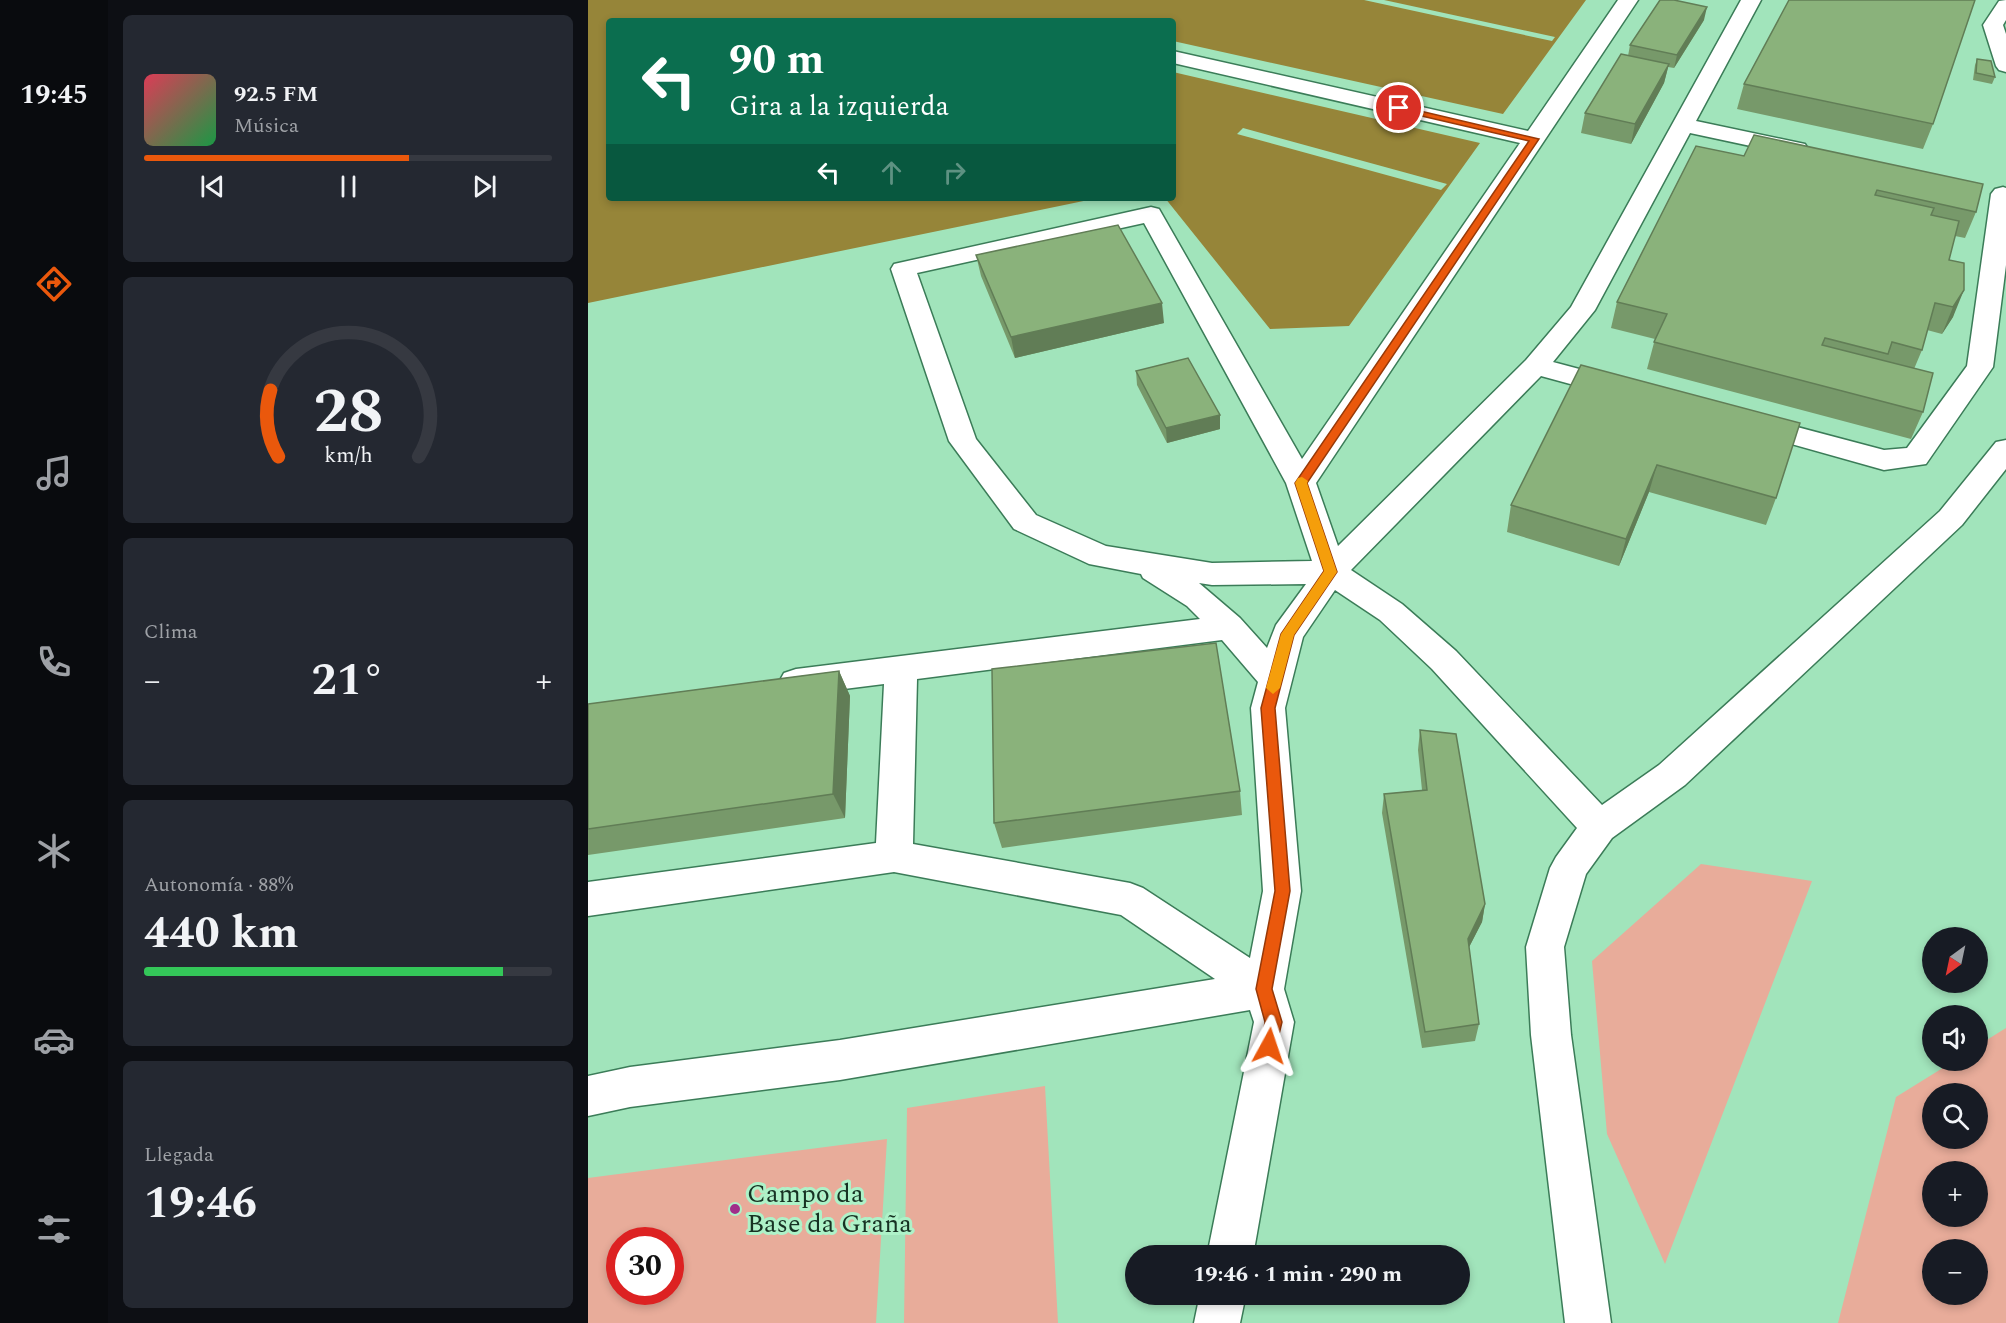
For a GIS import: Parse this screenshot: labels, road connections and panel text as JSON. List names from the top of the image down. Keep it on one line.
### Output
{"places":["Campo da Base da Graña"],"north":"bottom left","page":{"tabs":"19:45","turn":["90 m","Gira a la izquierda"],"song":["92.5 FM","Música"],"tile":["Clima",["Autonomía · 88%","440 km"],["Llegada","19:46"]],"heat":["−","21°","+"],"map_buttons":["+","−"],"limit":"30","trip":"19:46 · 1 min · 290 m","gauge":["28","km/h"]}}
